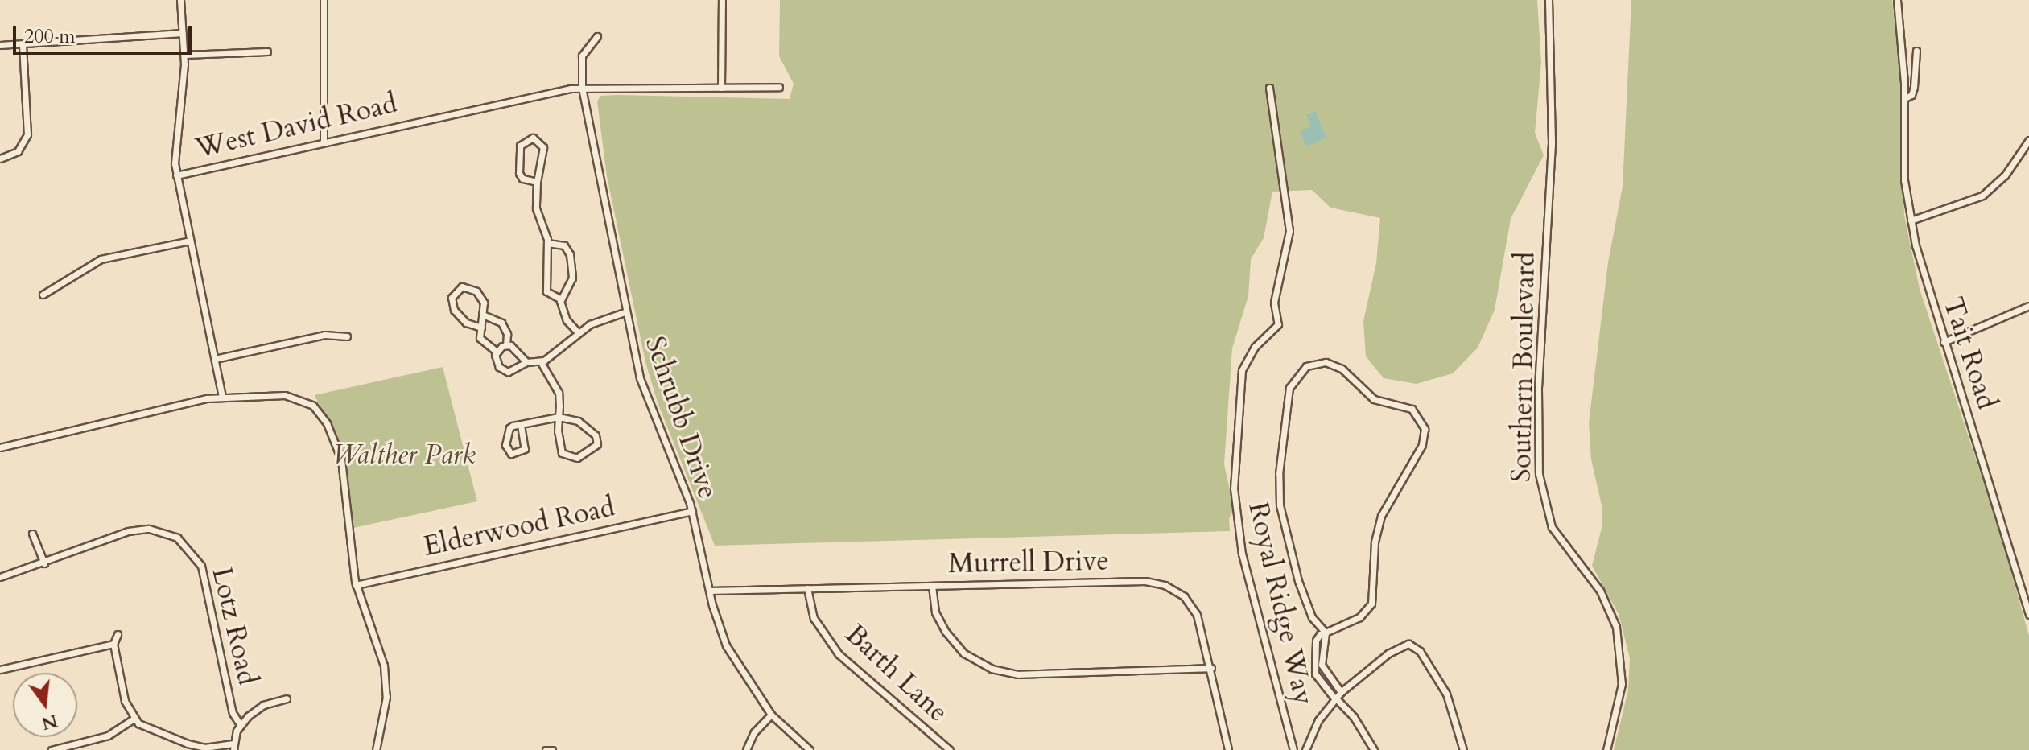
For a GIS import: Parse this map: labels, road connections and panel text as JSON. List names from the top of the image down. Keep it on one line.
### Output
{"streets":{"street":["West David Road","Tait Road","Southern Boulevard","Schrubb Drive","Elderwood Road","Murrell Drive","Royal Ridge Way","Lotz Road","Barth Lane"]},"crossings":[["West David Road","Schrubb Drive"],["Schrubb Drive","Elderwood Road"],["Schrubb Drive","Murrell Drive"],["Murrell Drive","Barth Lane"]],"parks":["Walther Park"],"scale_bar":"200 m","north":"bottom"}
